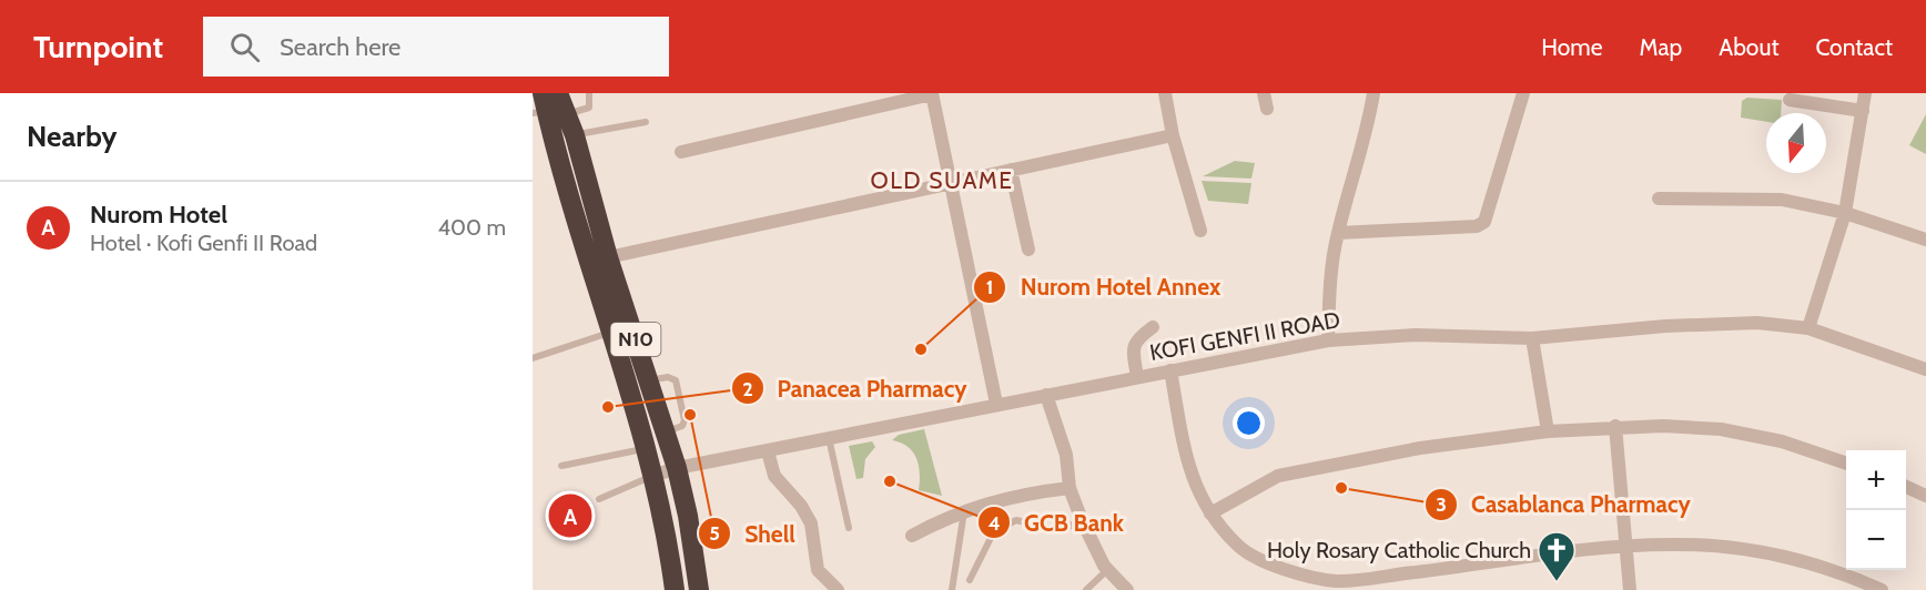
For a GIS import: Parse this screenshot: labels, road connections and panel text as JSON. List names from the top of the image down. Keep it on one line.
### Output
{"streets":{"highway":["N10"],"street":["KOFI GENFI II ROAD"]},"crossings":[["KOFI GENFI II ROAD","N10"]],"districts":["OLD SUAME"],"places":{"other":["Nurom Hotel Annex","Panacea Pharmacy","Shell","GCB Bank","Casablanca Pharmacy"],"church":["Holy Rosary Catholic Church"]},"north":"bottom","page":{"header":"Turnpoint","search":"Search here","nav":["Home","Map","About","Contact"],"heading":"Nearby","list":[{"mark":"A","name":"Nurom Hotel","note":"Hotel · Kofi Genfi II Road","value":"400 m"}],"map_buttons":["+","−"],"pins":"A"}}
